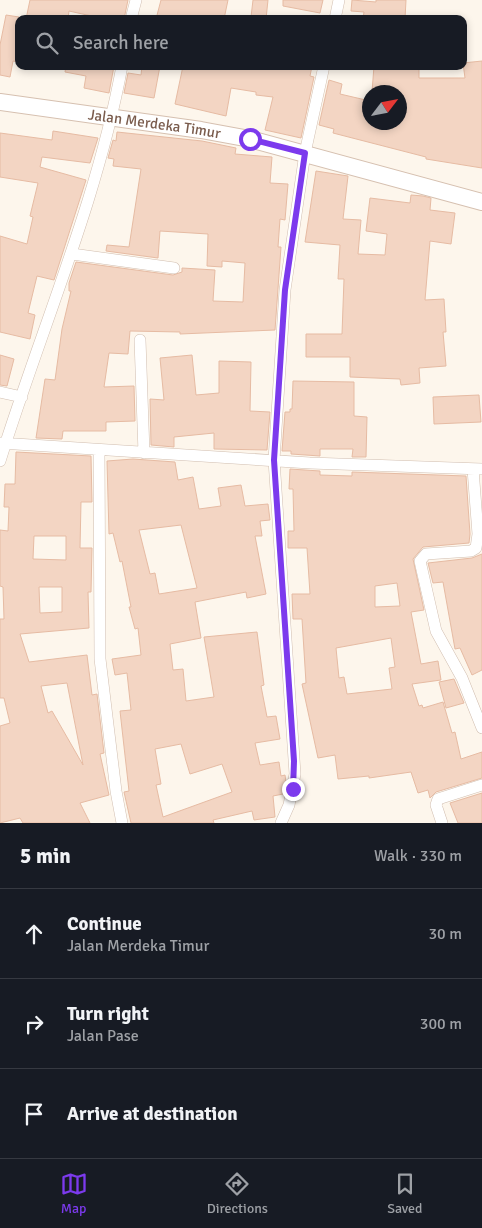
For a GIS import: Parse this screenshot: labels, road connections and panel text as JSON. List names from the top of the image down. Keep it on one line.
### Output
{"streets":{"main road":["Jalan Merdeka Timur"]},"north":"top right","page":{"search":"Search here","heading":["5 min","Walk · 330 m"],"list":[["Continue","Jalan Merdeka Timur","30 m"],["Turn right","Jalan Pase","300 m"],"Arrive at destination"],"nav":["Map","Directions","Saved"]}}
